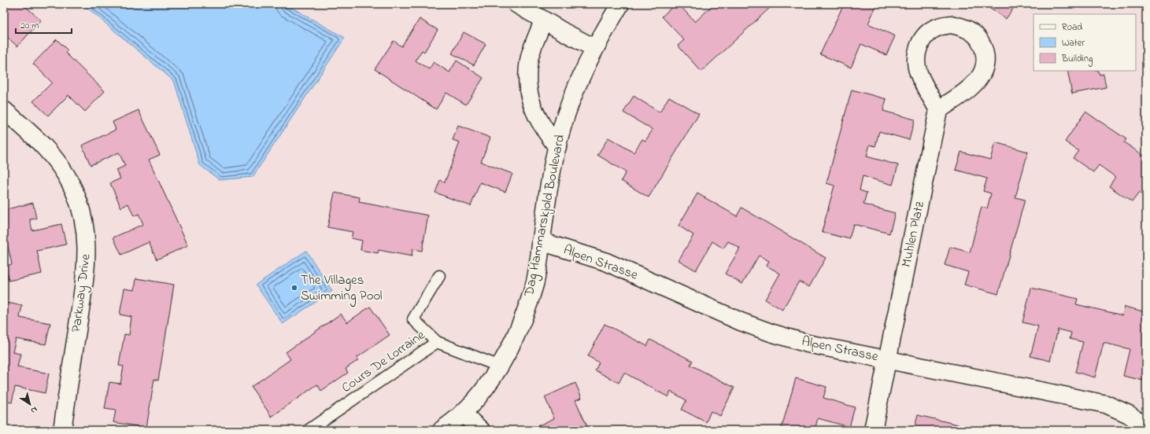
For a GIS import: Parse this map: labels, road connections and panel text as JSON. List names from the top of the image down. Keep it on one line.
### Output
{"streets":{"street":["Dag Hammarskjold Boulevard","Muhlen Platz","Alpen Strasse","Parkway Drive"],"lane":["Cours De Lorraine"]},"crossings":[["Dag Hammarskjold Boulevard","Alpen Strasse"],["Muhlen Platz","Alpen Strasse"]],"places":["The Villages Swimming Pool"],"legend":["Road","Water","Building"],"scale_bar":"20 m","north":"bottom right"}
